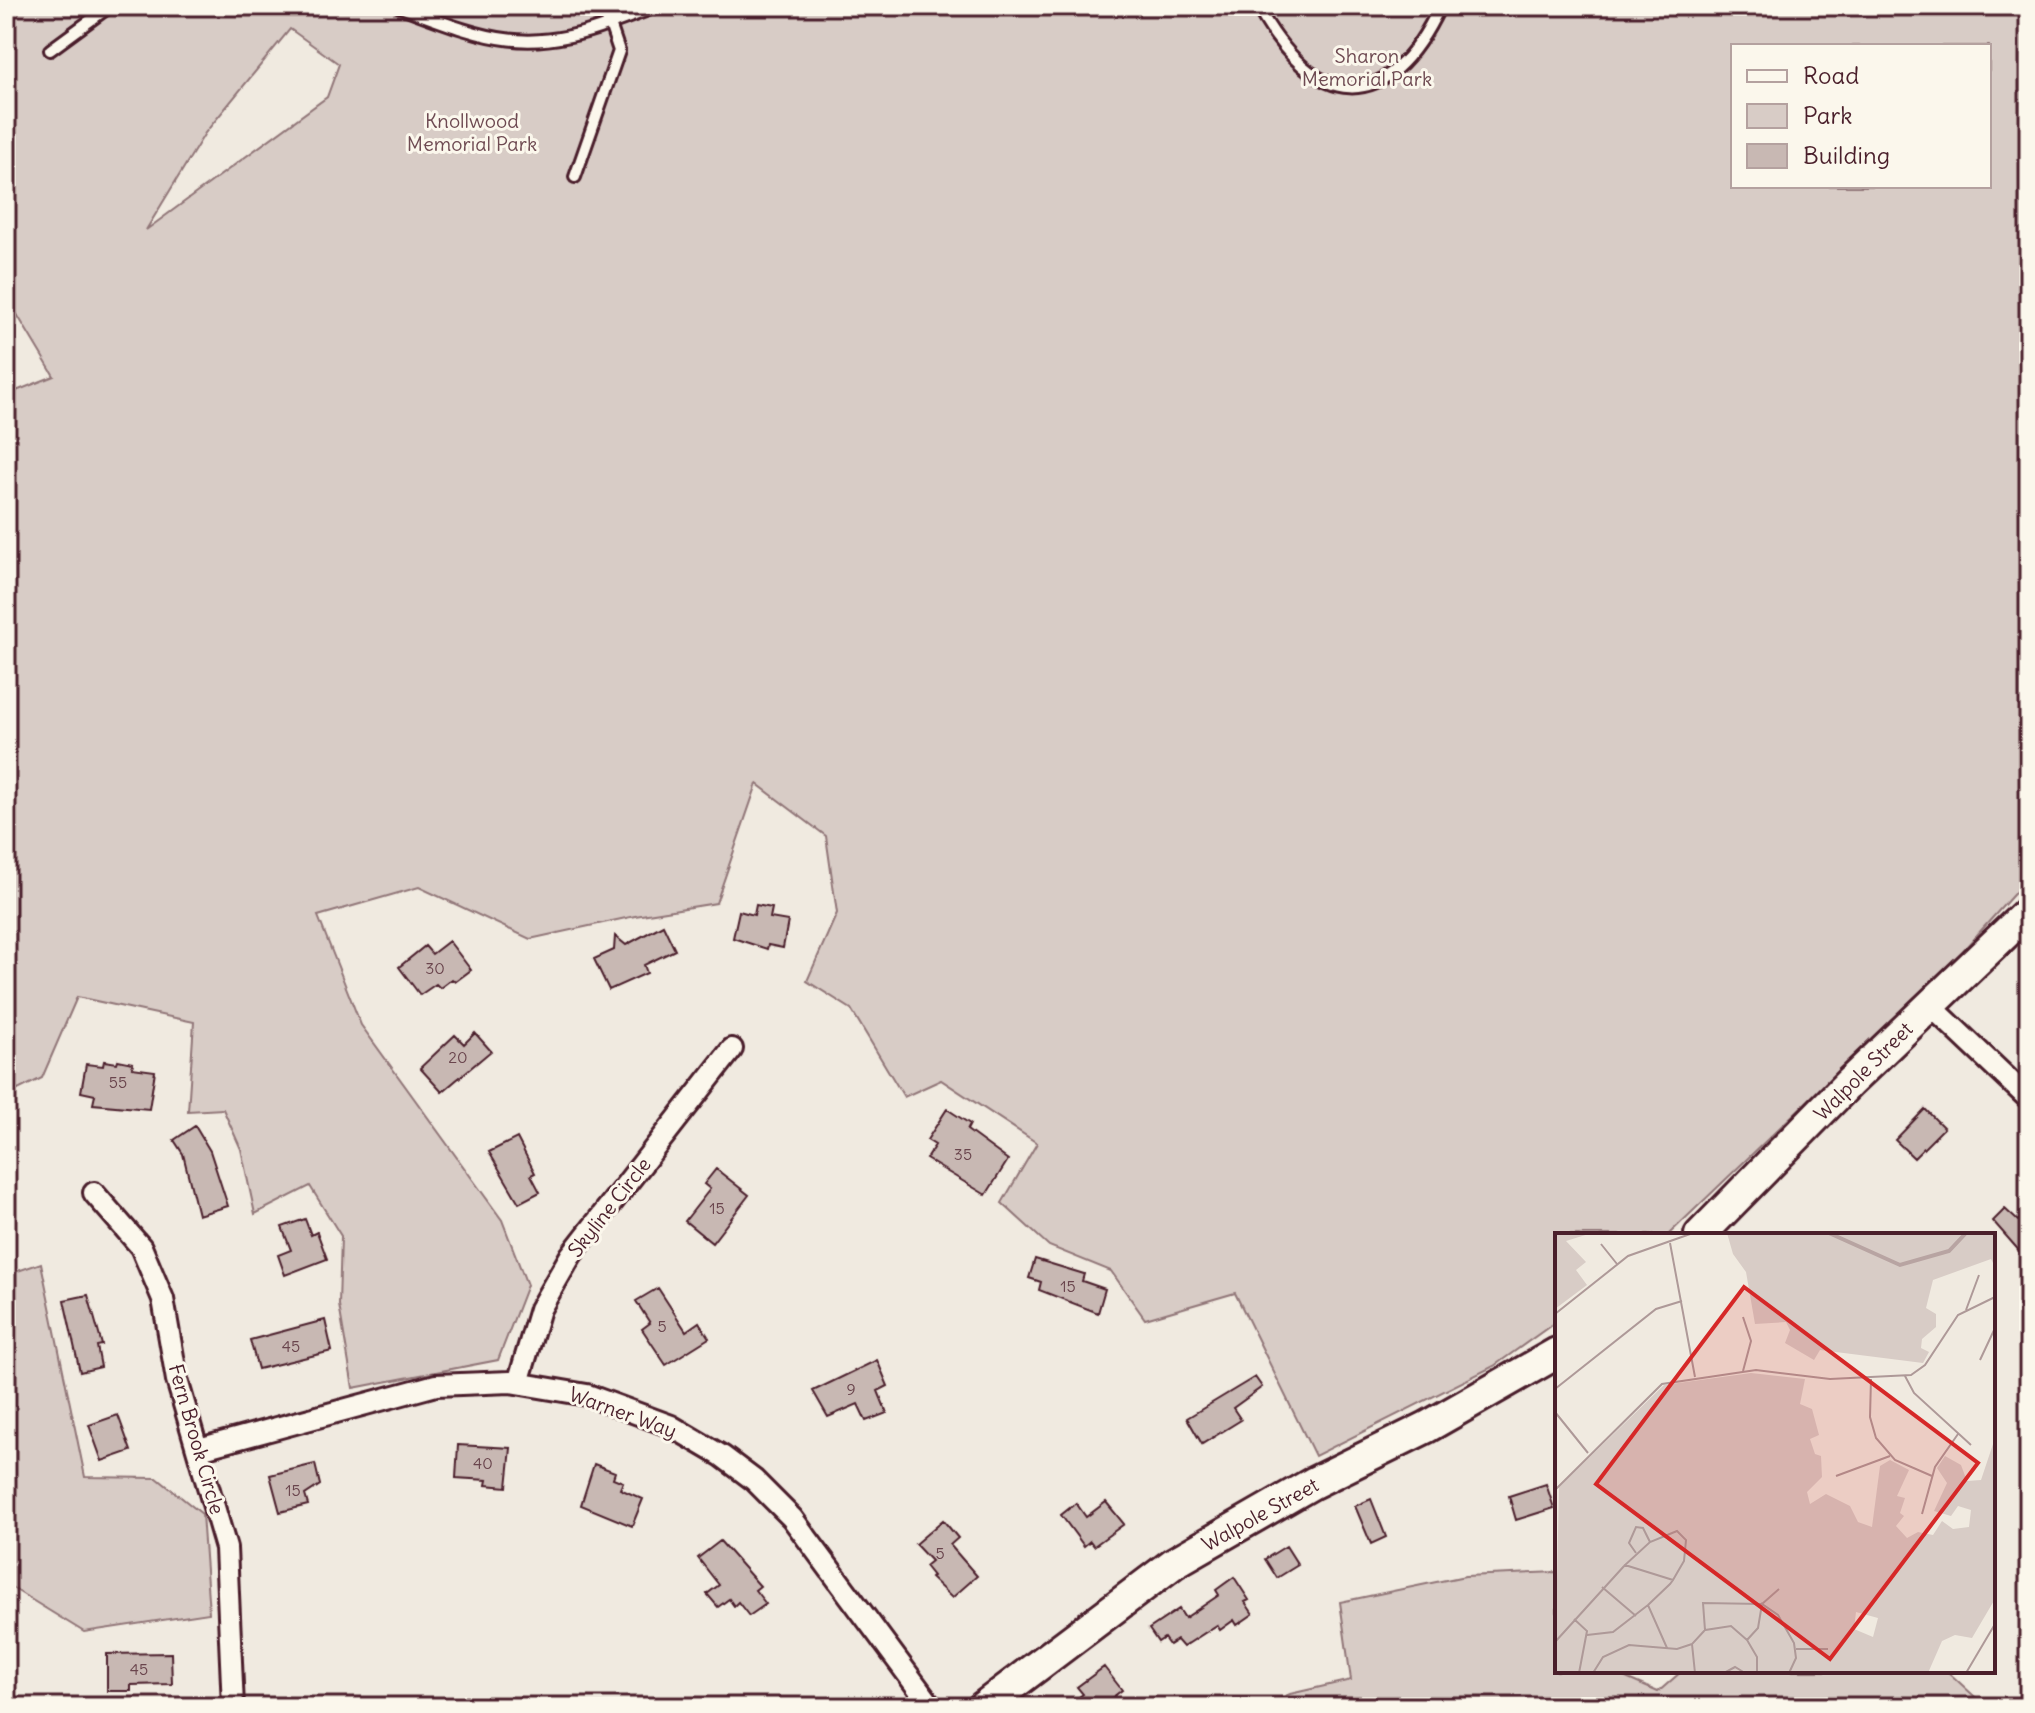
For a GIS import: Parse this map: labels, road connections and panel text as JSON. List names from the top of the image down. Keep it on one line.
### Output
{"streets":{"main road":["Walpole Street"],"street":["Skyline Circle","Warner Way","Fern Brook Circle"]},"crossings":[["Skyline Circle","Warner Way"],["Warner Way","Fern Brook Circle"]],"parks":["Sharon Memorial Park","Knollwood Memorial Park"],"house_numbers":["30","20","55","35","15","15","5","45","9","40","15","5","45"],"legend":["Road","Park","Building"]}
